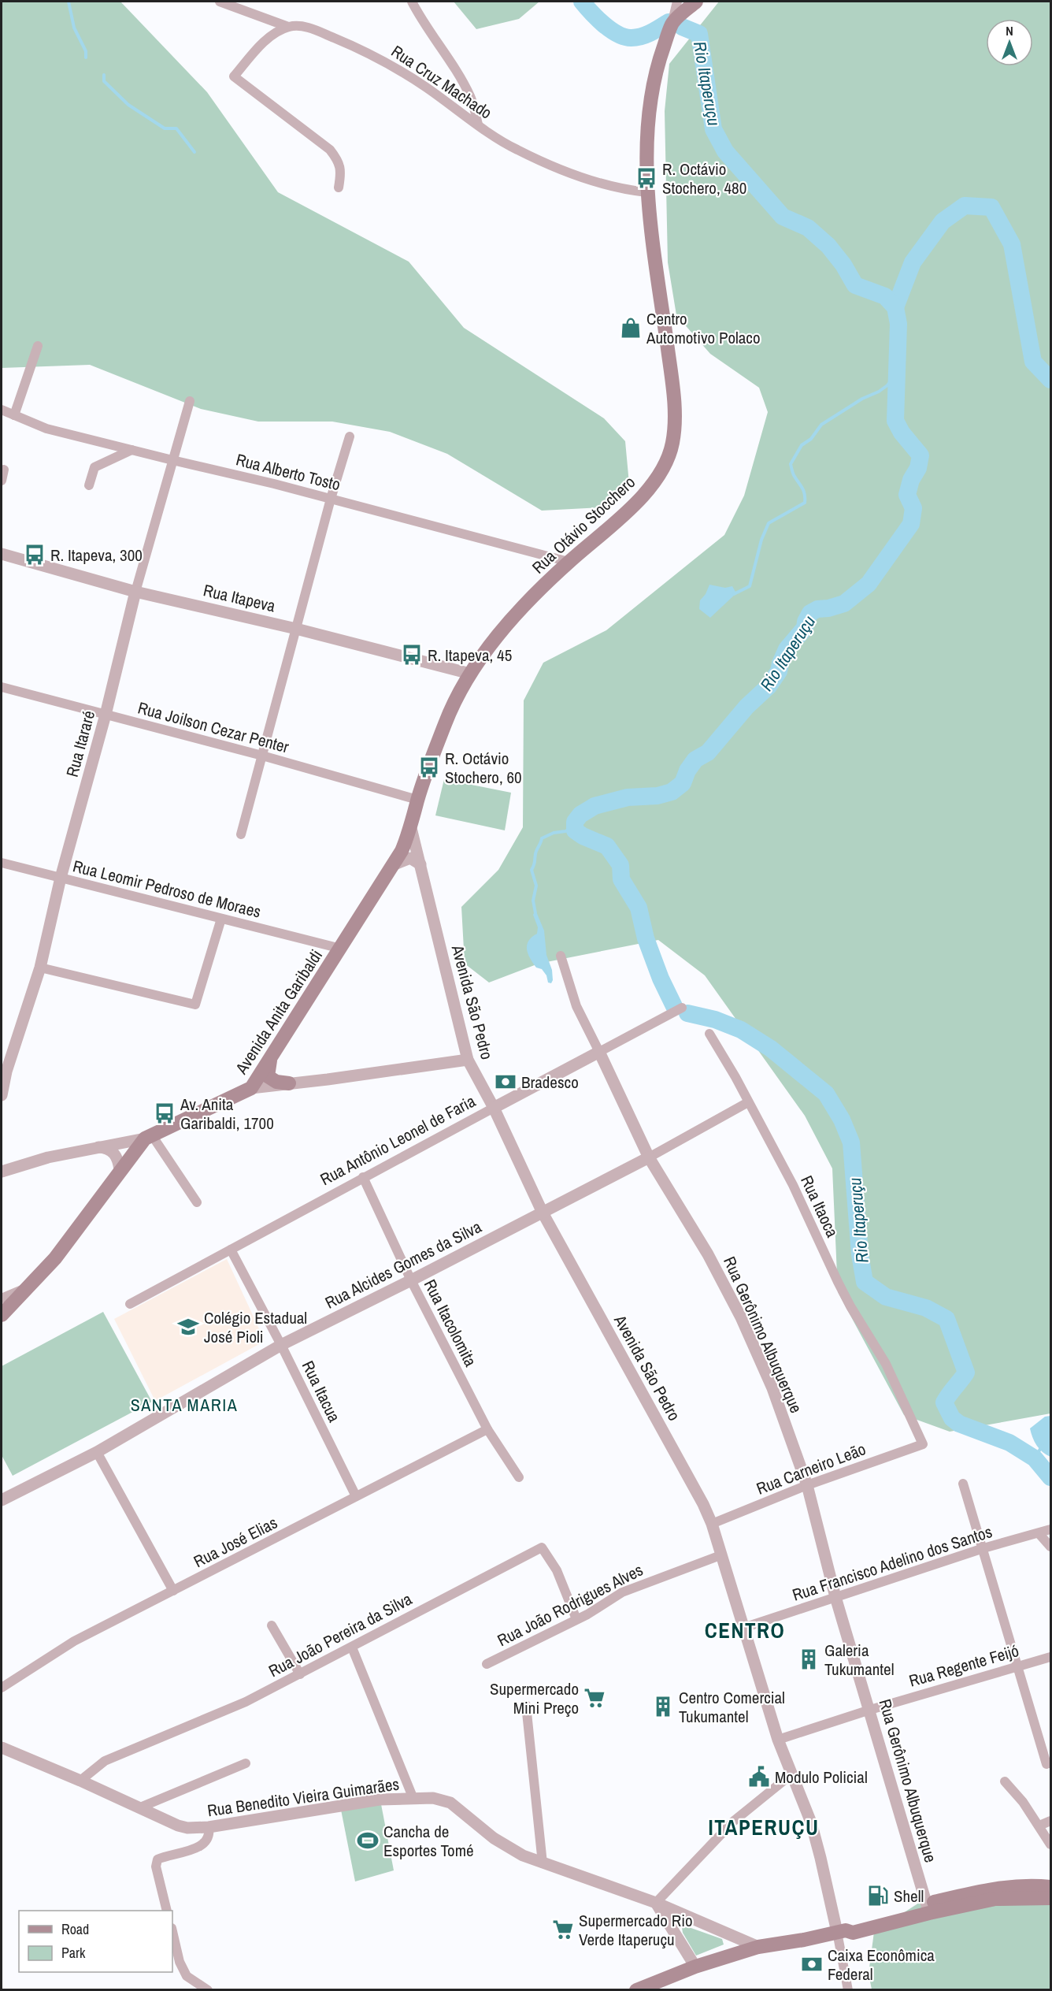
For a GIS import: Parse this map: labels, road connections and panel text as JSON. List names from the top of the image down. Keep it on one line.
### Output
{"streets":{"main road":["Rua Otávio Stocchero","Avenida Anita Garibaldi"],"street":["Rua Cruz Machado","Rua Alberto Tosto","Rua Itapeva","Rua Joilson Cezar Penter","Rua Itararé","Rua Leomir Pedroso de Moraes","Avenida São Pedro","Rua Antônio Leonel de Faria","Rua Itaoca","Rua Alcides Gomes da Silva","Rua Itacolomita","Rua Gerônimo Albuquerque","Rua Itacua","Rua Carneiro Leão","Rua José Elias","Rua Francisco Adelino dos Santos","Rua João Rodrigues Alves","Rua João Pereira da Silva","Rua Regente Feijó","Rua Benedito Vieira Guimarães"]},"crossings":[["Rua Cruz Machado","Rua Otávio Stocchero"],["Rua Alberto Tosto","Rua Otávio Stocchero"],["Rua Alberto Tosto","Rua Itararé"],["Rua Otávio Stocchero","Rua Itapeva"],["Rua Otávio Stocchero","Rua Joilson Cezar Penter"],["Rua Otávio Stocchero","Avenida São Pedro"],["Rua Otávio Stocchero","Avenida Anita Garibaldi"],["Rua Itapeva","Rua Itararé"],["Rua Joilson Cezar Penter","Rua Itararé"],["Rua Itararé","Rua Leomir Pedroso de Moraes"],["Rua Leomir Pedroso de Moraes","Avenida Anita Garibaldi"],["Avenida São Pedro","Avenida Anita Garibaldi"],["Avenida São Pedro","Rua Antônio Leonel de Faria"],["Avenida São Pedro","Rua Alcides Gomes da Silva"],["Avenida São Pedro","Rua Carneiro Leão"],["Avenida São Pedro","Rua Francisco Adelino dos Santos"],["Avenida São Pedro","Rua João Rodrigues Alves"],["Avenida São Pedro","Rua Regente Feijó"],["Rua Antônio Leonel de Faria","Rua Itacolomita"],["Rua Antônio Leonel de Faria","Rua Gerônimo Albuquerque"],["Rua Antônio Leonel de Faria","Rua Itacua"],["Rua Itaoca","Rua Alcides Gomes da Silva"],["Rua Itaoca","Rua Carneiro Leão"],["Rua Alcides Gomes da Silva","Rua Itacolomita"],["Rua Alcides Gomes da Silva","Rua Gerônimo Albuquerque"],["Rua Alcides Gomes da Silva","Rua Itacua"],["Rua Itacolomita","Rua José Elias"],["Rua Gerônimo Albuquerque","Rua Carneiro Leão"],["Rua Gerônimo Albuquerque","Rua Francisco Adelino dos Santos"],["Rua Gerônimo Albuquerque","Rua Regente Feijó"],["Rua Itacua","Rua José Elias"],["Rua João Rodrigues Alves","Rua João Pereira da Silva"],["Rua João Pereira da Silva","Rua Benedito Vieira Guimarães"]],"districts":["SANTA MARIA","CENTRO","ITAPERUÇU"],"water":["Rio Itaperuçu"],"places":{"bus stop":["R. Octávio Stochero, 480","R. Itapeva, 300","R. Itapeva, 45","R. Octávio Stochero, 60","Av. Anita Garibaldi, 1700"],"shop":["Centro Automotivo Polaco"],"bank":["Bradesco","Caixa Econômica Federal"],"school or university":["Colégio Estadual José Pioli"],"building":["Galeria Tukumantel","Centro Comercial Tukumantel"],"supermarket":["Supermercado Mini Preço","Supermercado Rio Verde Itaperuçu"],"public building":["Modulo Policial"],"sports":["Cancha de Esportes Tomé"],"fuel station":["Shell"]},"legend":["Road","Park"],"north":"top"}
